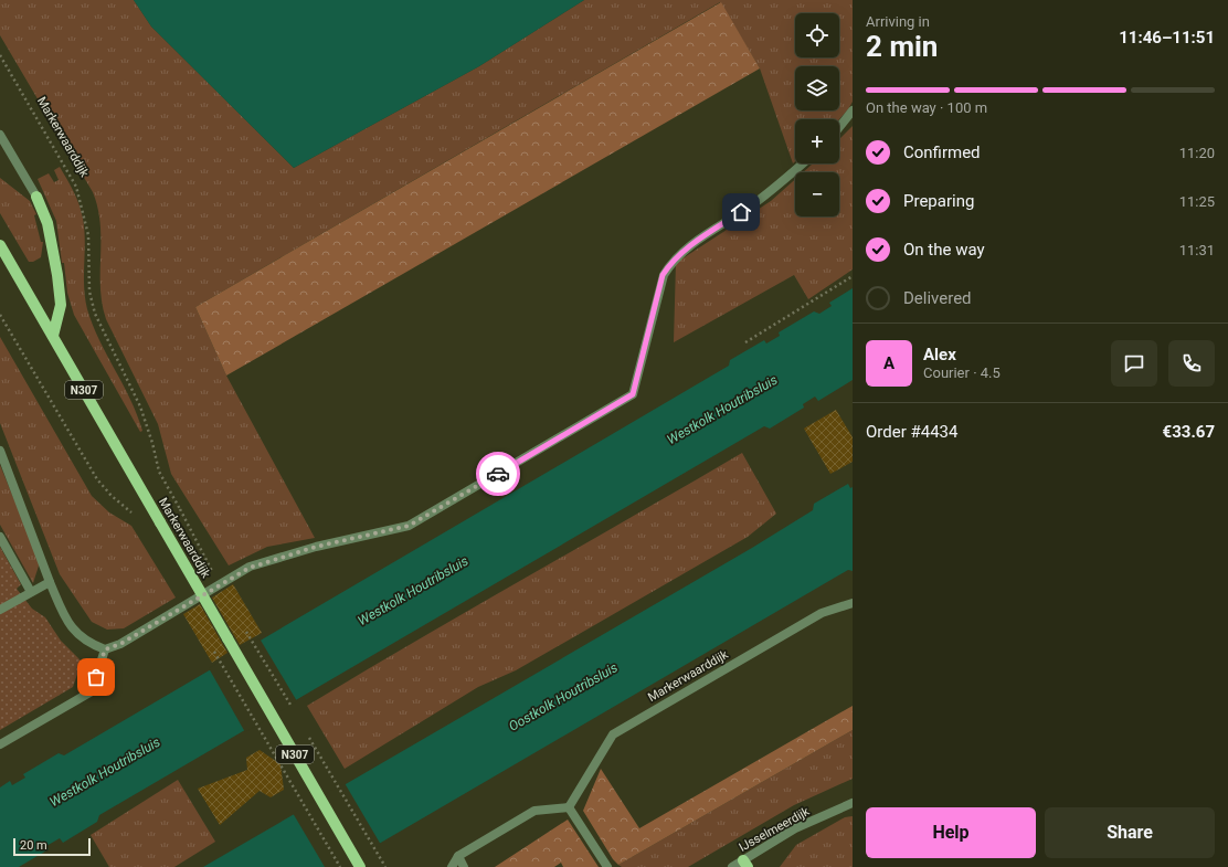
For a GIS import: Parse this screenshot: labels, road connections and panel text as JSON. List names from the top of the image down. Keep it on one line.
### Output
{"streets":{"main road":["Markerwaarddijk","N307"],"street":["IJsselmeerdijk"]},"water":["Westkolk Houtribsluis","Oostkolk Houtribsluis"],"scale_bar":"20 m","page":{"heading":["2 min","Arriving in","11:46–11:51"],"panel":["Alex","Courier · 4.5","Order #4434","€33.67"],"map_buttons":["+","−"],"bar":"On the way · 100 m","list":[["Confirmed","11:20"],["Preparing","11:25"],["On the way","11:31"],"Delivered"],"round":"A","buttons":["Help","Share"],"scale":"20 m"}}
